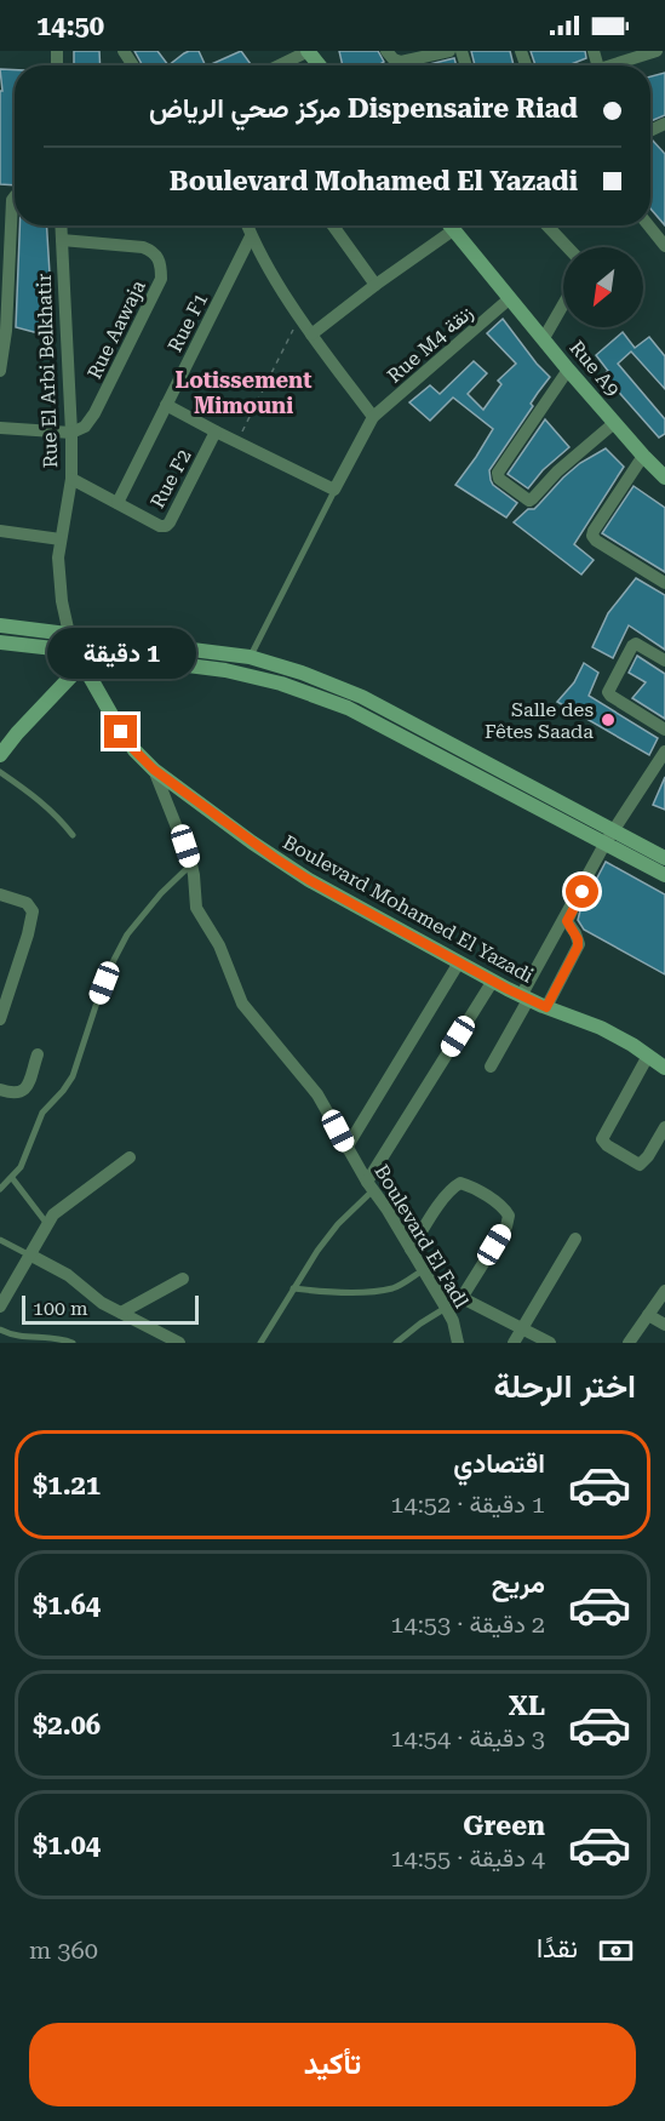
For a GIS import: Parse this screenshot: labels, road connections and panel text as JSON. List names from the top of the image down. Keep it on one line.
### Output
{"streets":{"main road":["Rue A9","Rue El Arbi Belkhatir","Boulevard Mohamed El Yazadi"],"street":["Rue F1","Rue Aawaja","Rue M4 زنقة","Rue F2","Boulevard El Fadl"]},"crossings":[["Rue F1","Rue F2"],["Rue Aawaja","Rue El Arbi Belkhatir"],["Rue M4 زنقة","Rue A9"],["Rue El Arbi Belkhatir","Rue F2"],["Rue El Arbi Belkhatir","Boulevard Mohamed El Yazadi"],["Boulevard Mohamed El Yazadi","Boulevard El Fadl"]],"districts":["Lotissement Mimouni"],"places":["Salle des Fêtes Saada"],"scale_bar":"100 m","north":"bottom left","page":{"status":"14:50","banner":["Dispensaire Riad مركز صحي الرياض","Boulevard Mohamed El Yazadi"],"bubble":"1 دقيقة","scale":"100 m","heading":"اختر الرحلة","list":[{"name":"اقتصادي","note":"1 دقيقة · 14:52","value":"$1.21"},{"name":"مريح","note":"2 دقيقة · 14:53","value":"$1.64"},{"name":"XL","note":"3 دقيقة · 14:54","value":"$2.06"},{"name":"Green","note":"4 دقيقة · 14:55","value":"$1.04"}],"pay":["نقدًا","360 m"],"buttons":"تأكيد"}}
